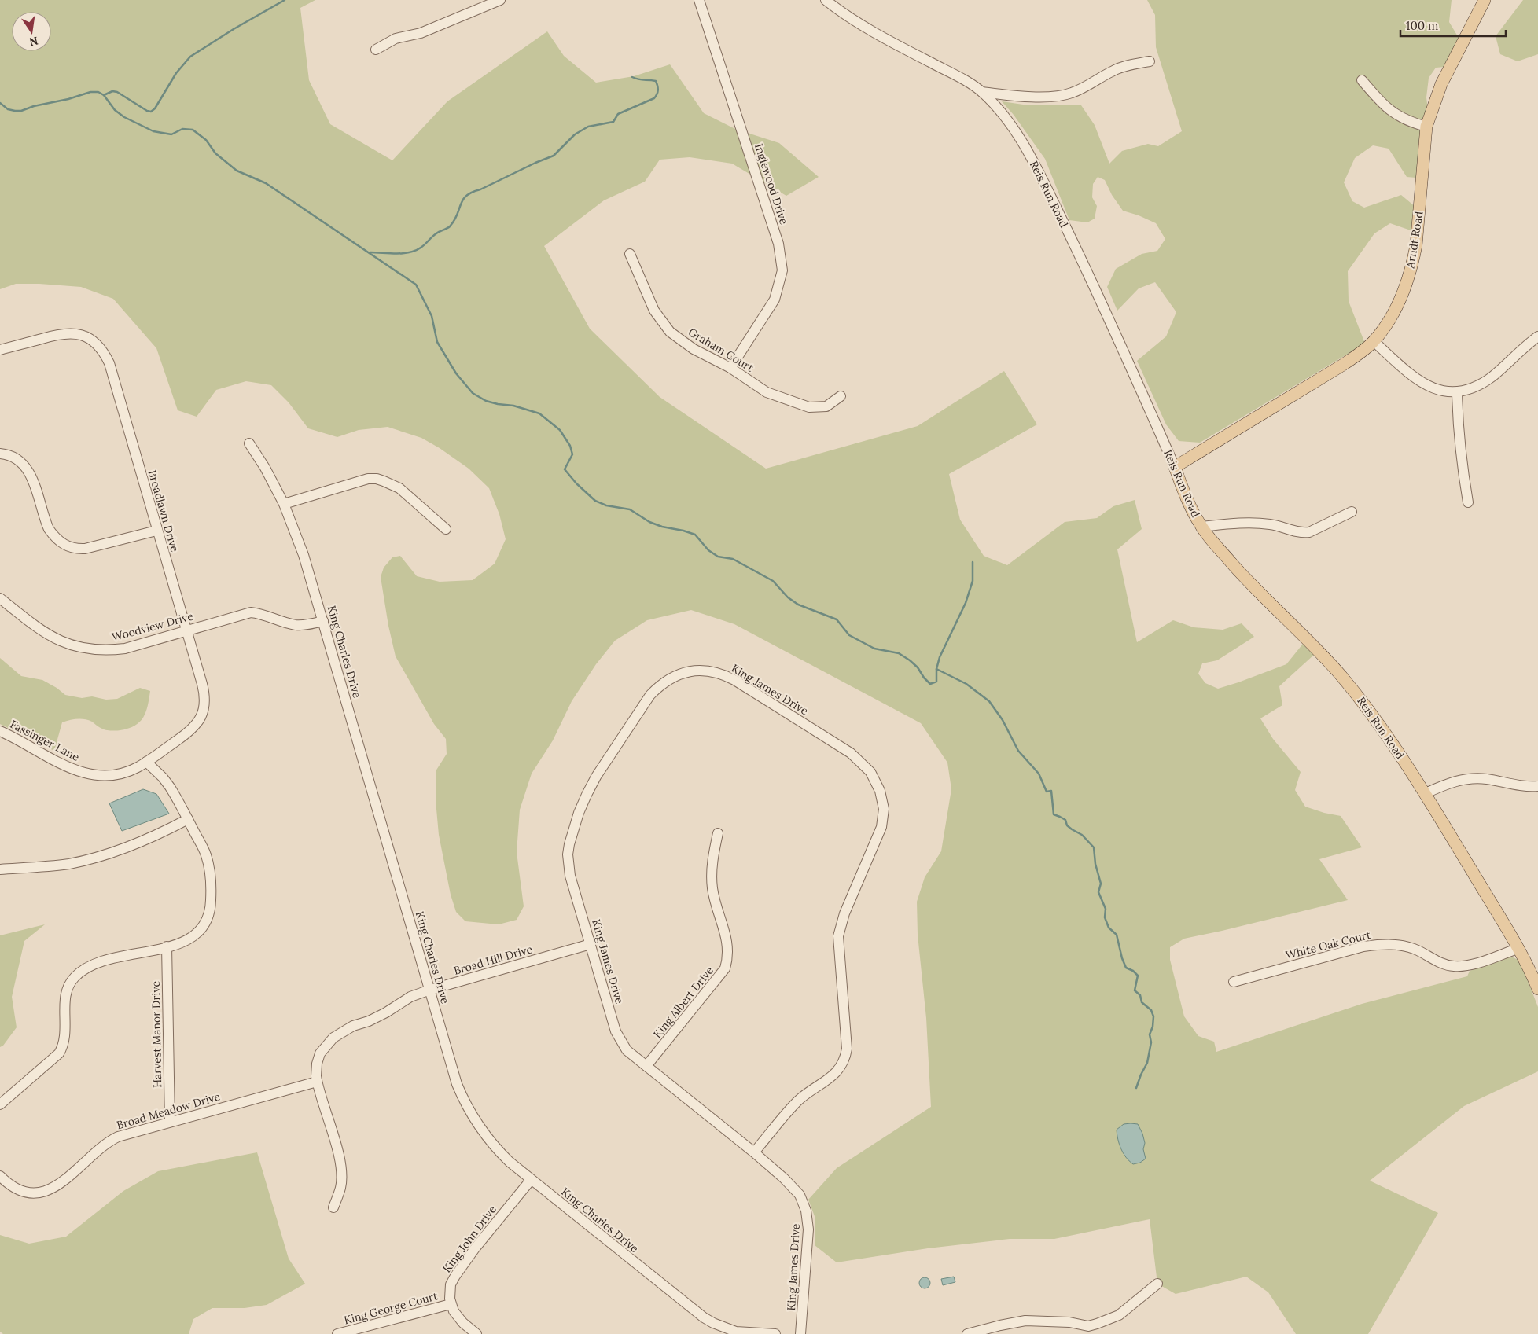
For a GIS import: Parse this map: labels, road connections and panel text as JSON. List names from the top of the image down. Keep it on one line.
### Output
{"streets":{"main road":["Reis Run Road","Arndt Road"],"street":["Inglewood Drive","Graham Court","Broadlawn Drive","Woodview Drive","King Charles Drive","King James Drive","Fassinger Lane","White Oak Court","Broad Hill Drive","King Albert Drive","Harvest Manor Drive","Broad Meadow Drive","King John Drive","King George Court"]},"crossings":[["Inglewood Drive","Graham Court"],["Reis Run Road","Arndt Road"],["Reis Run Road","White Oak Court"],["Broadlawn Drive","Woodview Drive"],["Broadlawn Drive","Fassinger Lane"],["Woodview Drive","King Charles Drive"],["King Charles Drive","Broad Hill Drive"],["King Charles Drive","King John Drive"],["King James Drive","Broad Hill Drive"],["King James Drive","King Albert Drive"],["Broad Hill Drive","Broad Meadow Drive"],["Harvest Manor Drive","Broad Meadow Drive"],["King John Drive","King George Court"]],"scale_bar":"100 m","north":"bottom"}
